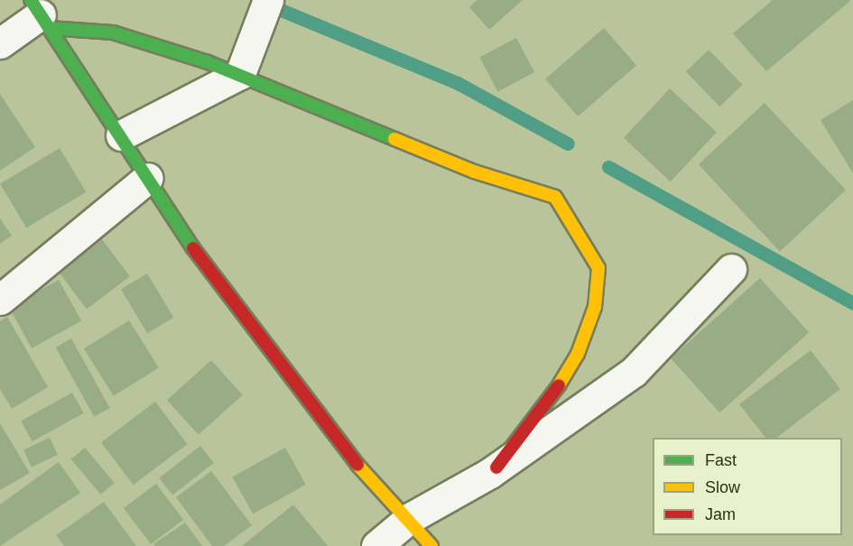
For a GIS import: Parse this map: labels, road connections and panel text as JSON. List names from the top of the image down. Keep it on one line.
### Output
{"legend":["Fast","Slow","Jam"]}
